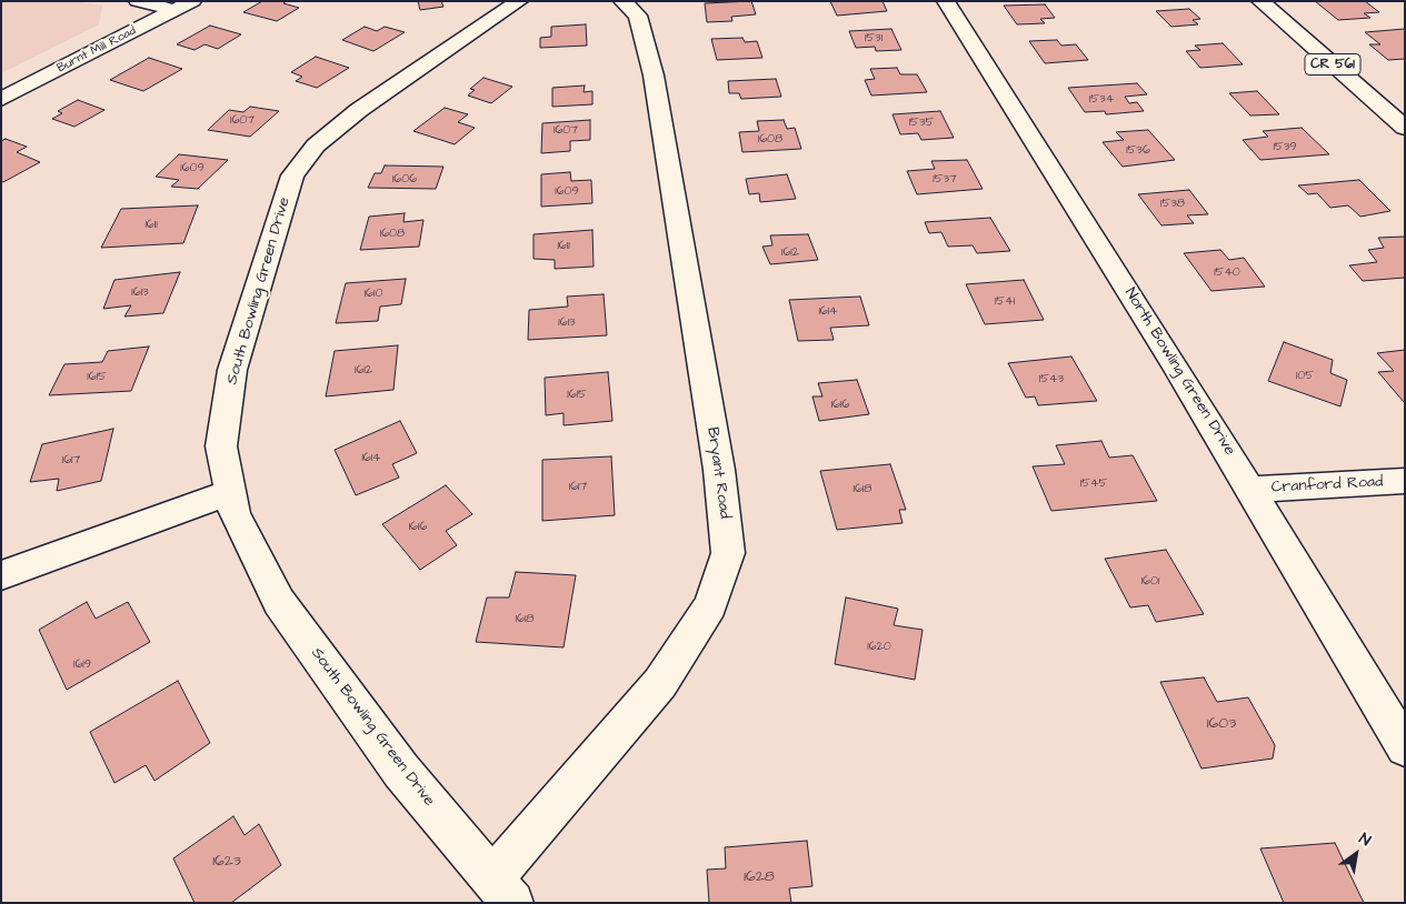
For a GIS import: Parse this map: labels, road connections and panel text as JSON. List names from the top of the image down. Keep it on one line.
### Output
{"streets":{"street":["Burnt Mill Road","CR 561","South Bowling Green Drive","North Bowling Green Drive","Bryant Road","Cranford Road"]},"crossings":[["South Bowling Green Drive","Bryant Road"],["North Bowling Green Drive","Cranford Road"]],"house_numbers":["1531","1534","1607","1535","1607","1608","1539","1536","1609","1606","1537","1609","1538","1611","1608","1611","1612","1540","1613","1610","1541","1614","1613","1612","105","1615","1543","1615","1616","1614","1617","1545","1617","1618","1616","1601","1618","1620","1619","1603","1623","1628"],"north":"top right"}
